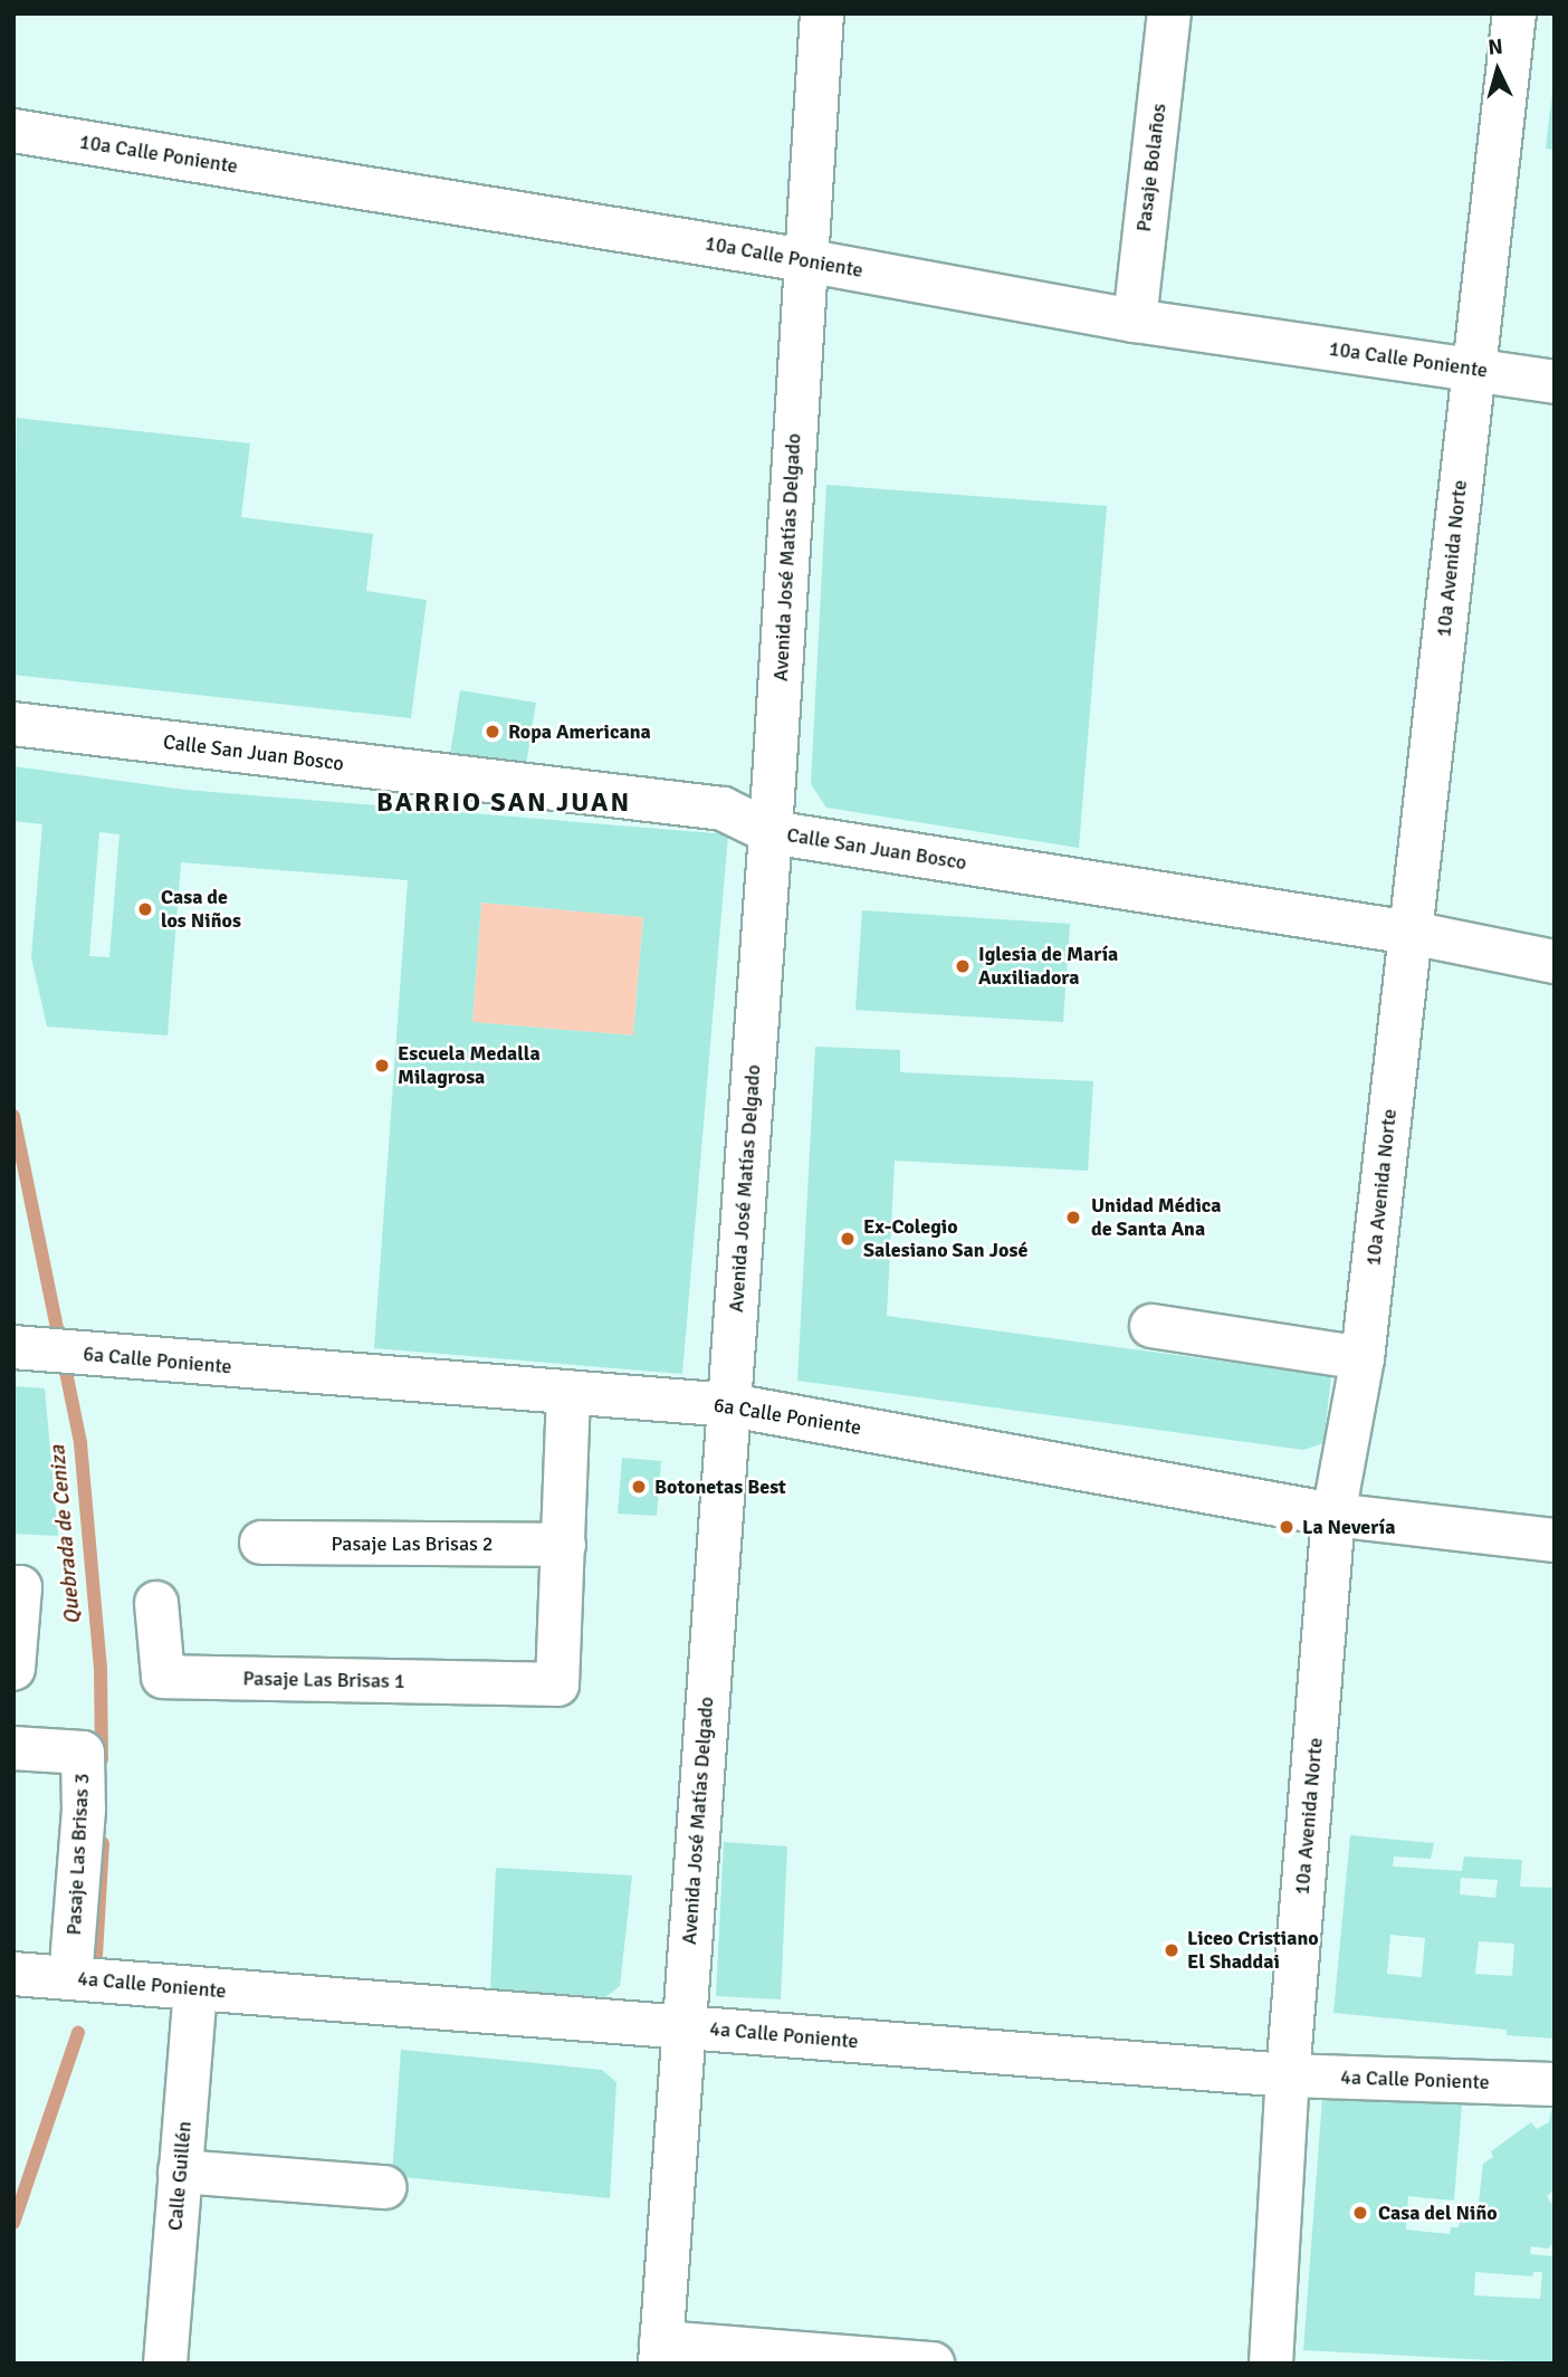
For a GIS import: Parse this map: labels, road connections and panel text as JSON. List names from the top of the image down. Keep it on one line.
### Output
{"streets":{"street":["10a Calle Poniente","Pasaje Bolaños","Avenida José Matías Delgado","10a Avenida Norte","Calle San Juan Bosco","6a Calle Poniente","Pasaje Las Brisas 2","Pasaje Las Brisas 1","Pasaje Las Brisas 3","4a Calle Poniente","Calle Guillén"]},"crossings":[["10a Calle Poniente","Pasaje Bolaños"],["10a Calle Poniente","Avenida José Matías Delgado"],["10a Calle Poniente","10a Avenida Norte"],["Avenida José Matías Delgado","Calle San Juan Bosco"],["Avenida José Matías Delgado","6a Calle Poniente"],["Avenida José Matías Delgado","4a Calle Poniente"],["10a Avenida Norte","Calle San Juan Bosco"],["10a Avenida Norte","6a Calle Poniente"],["10a Avenida Norte","4a Calle Poniente"],["Pasaje Las Brisas 2","Pasaje Las Brisas 1"],["Pasaje Las Brisas 3","4a Calle Poniente"],["4a Calle Poniente","Calle Guillén"]],"districts":["BARRIO SAN JUAN"],"water":["Quebrada de Ceniza"],"places":["Ropa Americana","Casa de los Niños","Iglesia de María Auxiliadora","Escuela Medalla Milagrosa","Unidad Médica de Santa Ana","Ex-Colegio Salesiano San José","Botonetas Best","La Nevería","Liceo Cristiano El Shaddai","Casa del Niño"],"north":"top"}
